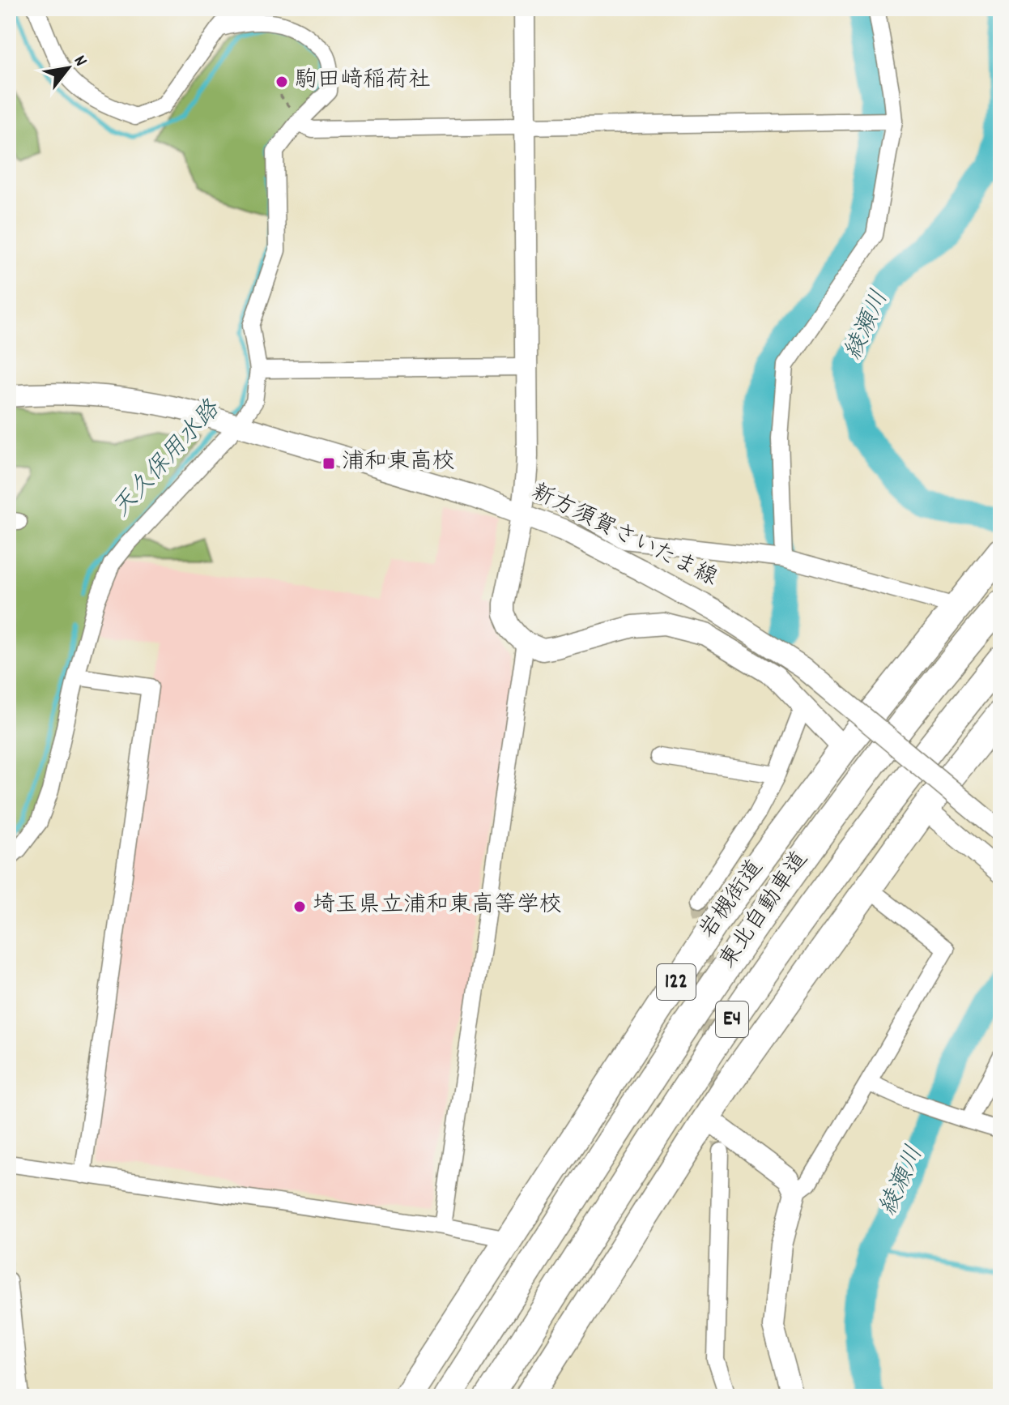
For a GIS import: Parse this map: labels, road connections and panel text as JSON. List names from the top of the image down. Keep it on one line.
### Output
{"streets":{"highway":["岩槻街道","東北自動車道","122","E4"],"street":["新方須賀さいたま線"]},"water":["綾瀬川","天久保用水路"],"places":{"other":["駒田﨑稲荷社","埼玉県立浦和東高等学校"],"transit":["浦和東高校"]},"north":"top right"}
